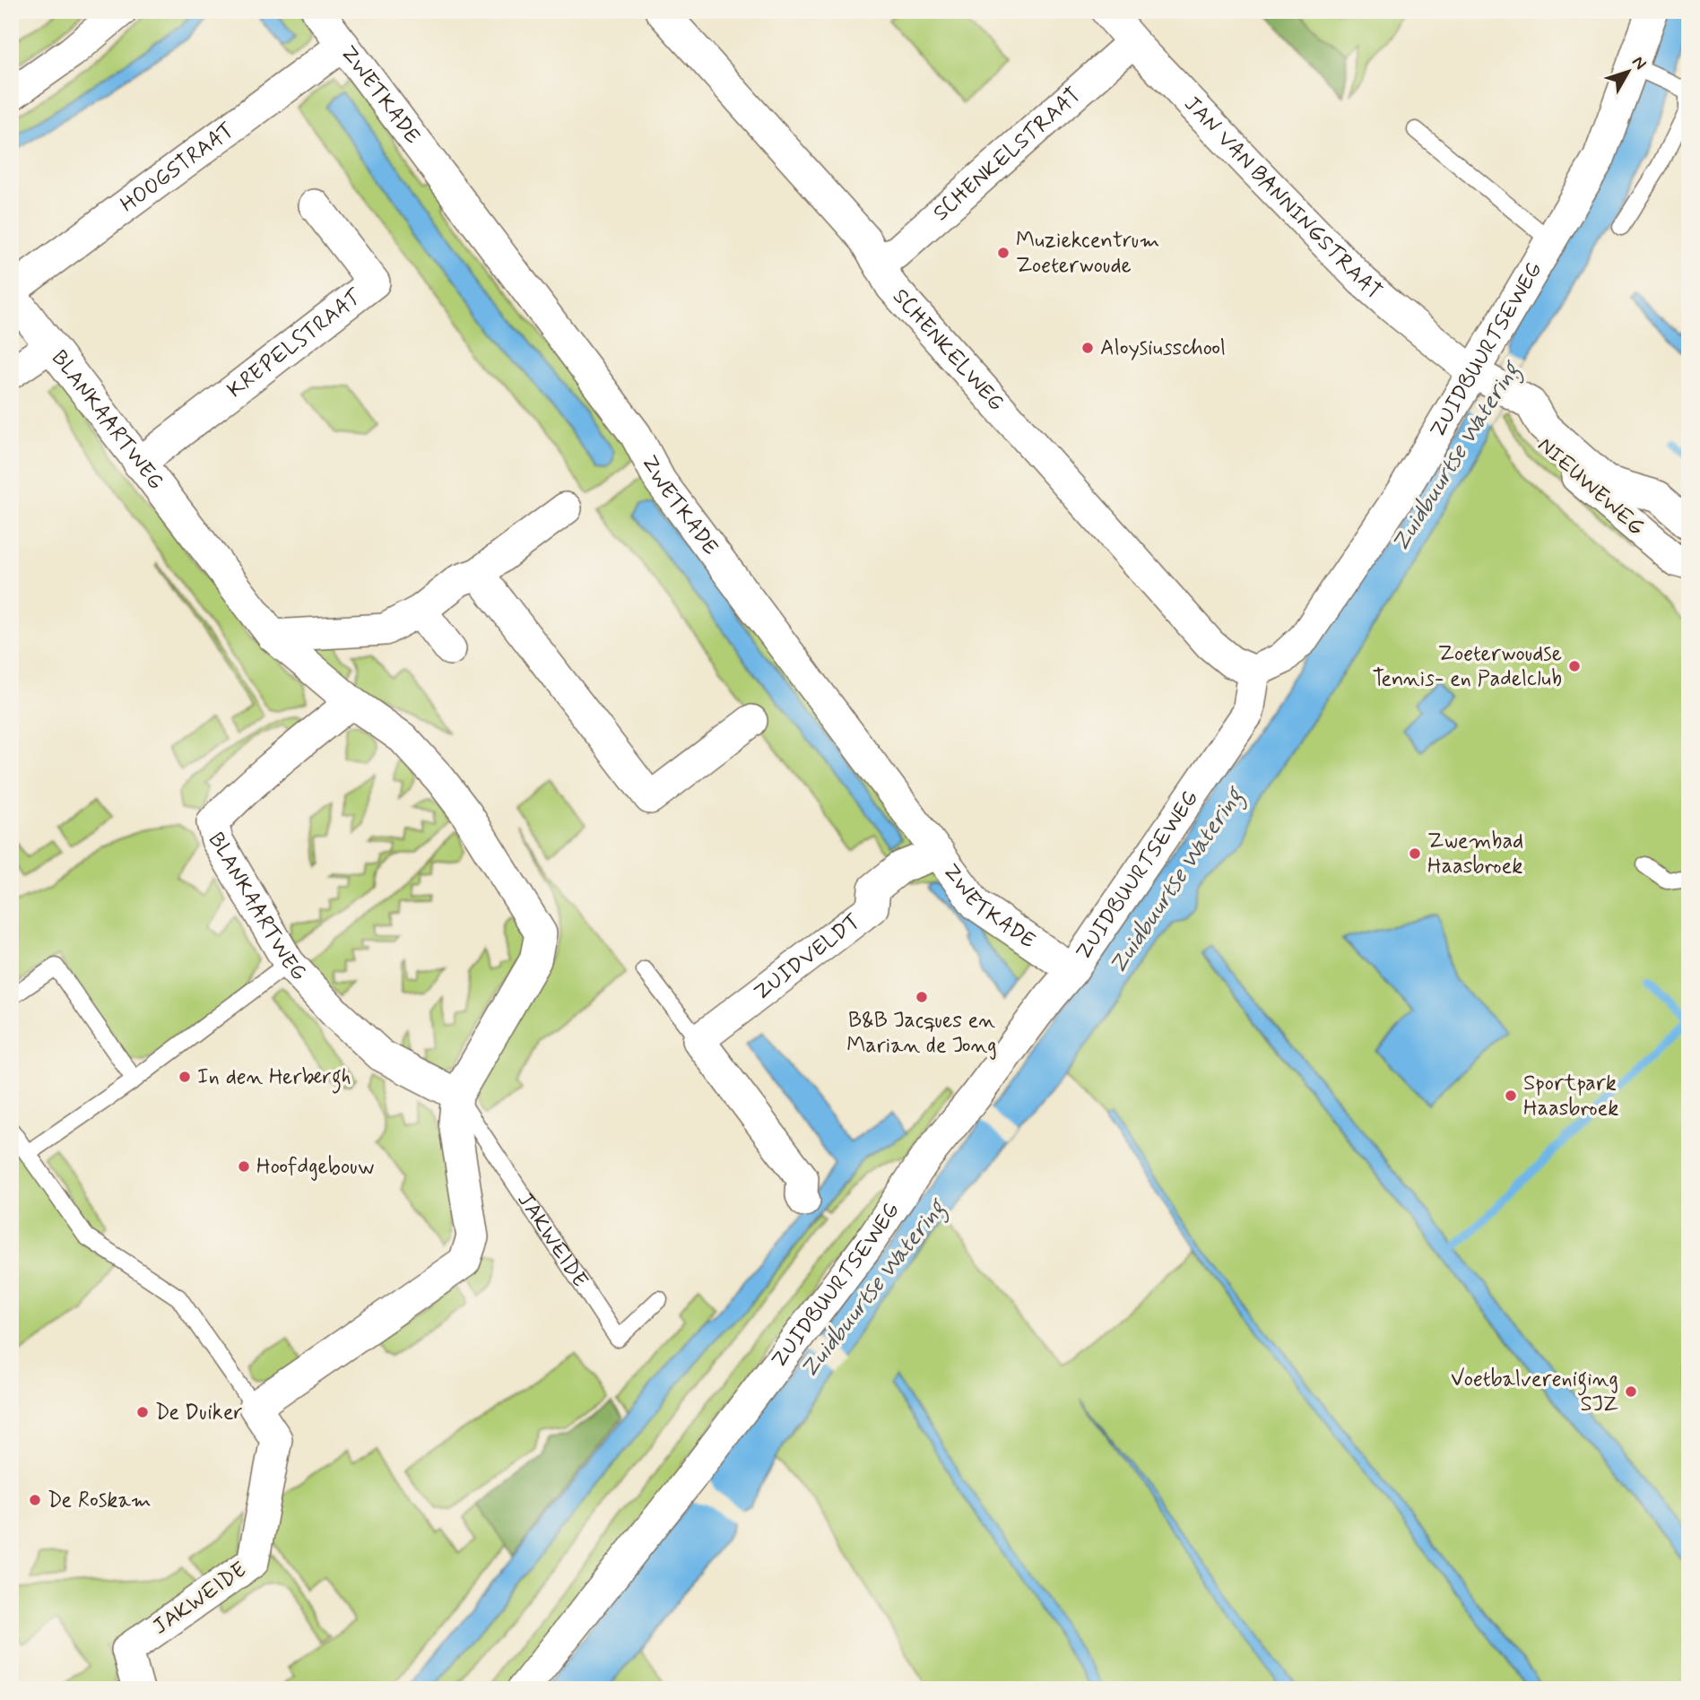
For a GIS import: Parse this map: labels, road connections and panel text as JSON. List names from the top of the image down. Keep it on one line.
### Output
{"streets":{"street":["ZWETKADE","SCHENKELSTRAAT","HOOGSTRAAT","JAN VAN BANNINGSTRAAT","KREPELSTRAAT","SCHENKELWEG","ZUIDBUURTSEWEG","BLANKAARTWEG","NIEUWEWEG","ZUIDVELDT","JAKWEIDE"]},"crossings":[["ZWETKADE","HOOGSTRAAT"],["ZWETKADE","ZUIDBUURTSEWEG"],["ZWETKADE","ZUIDVELDT"],["SCHENKELSTRAAT","JAN VAN BANNINGSTRAAT"],["SCHENKELSTRAAT","SCHENKELWEG"],["HOOGSTRAAT","BLANKAARTWEG"],["JAN VAN BANNINGSTRAAT","ZUIDBUURTSEWEG"],["JAN VAN BANNINGSTRAAT","NIEUWEWEG"],["KREPELSTRAAT","BLANKAARTWEG"],["SCHENKELWEG","ZUIDBUURTSEWEG"],["ZUIDBUURTSEWEG","NIEUWEWEG"],["BLANKAARTWEG","JAKWEIDE"]],"water":["Zuidbuurtse Watering"],"places":["Muziekcentrum Zoeterwoude","Aloysiusschool","Zoeterwoudse Tennis- en Padelclub","Zwembad Haasbroek","B&B Jacques en Marian de Jong","In den Herbergh","Sportpark Haasbroek","Hoofdgebouw","Voetbalvereniging SJZ","De Duiker","De Roskam"],"north":"top right"}
